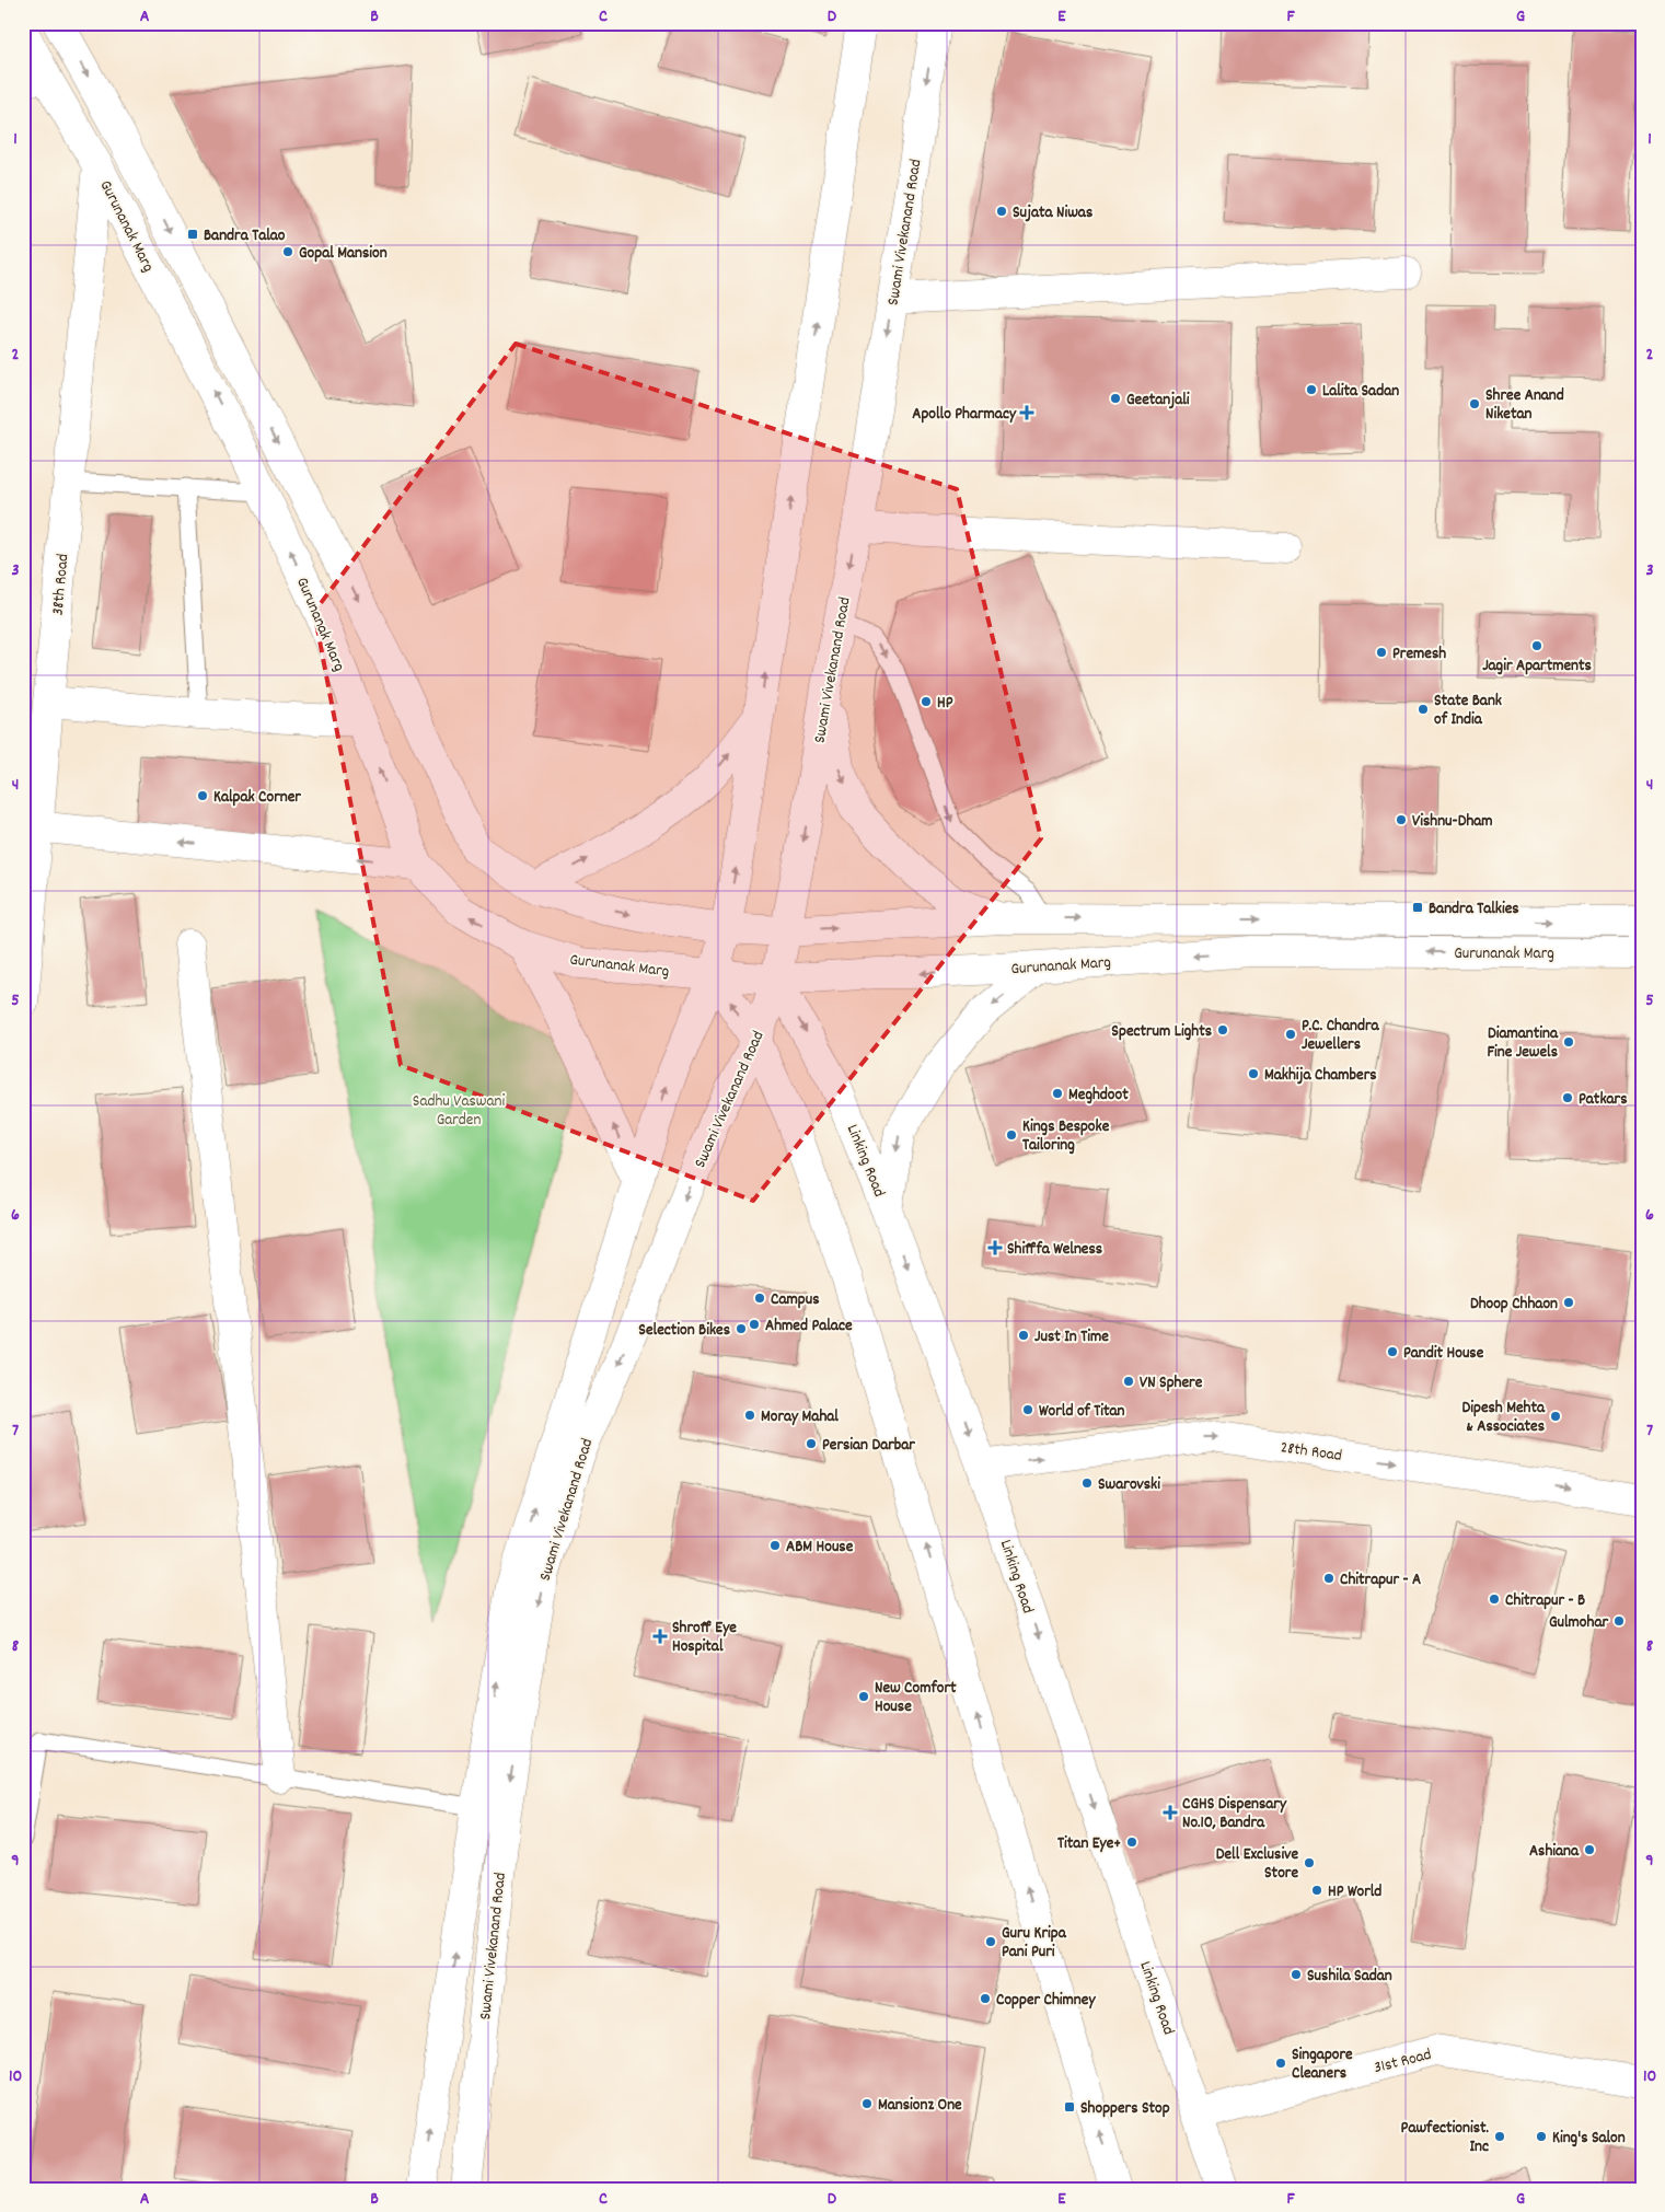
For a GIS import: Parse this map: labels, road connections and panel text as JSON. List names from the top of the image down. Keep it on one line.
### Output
{"streets":{"main road":["Gurunanak Marg","Swami Vivekanand Road","38th Road","Linking Road","28th Road","31st Road"]},"crossings":[["Gurunanak Marg","Swami Vivekanand Road"],["Gurunanak Marg","38th Road"],["Gurunanak Marg","Linking Road"],["Swami Vivekanand Road","Linking Road"],["Linking Road","28th Road"],["Linking Road","31st Road"]],"one_way":["28th Road"],"parks":["Sadhu Vaswani Garden"],"places":{"other":["Sujata Niwas","Gopal Mansion","Lalita Sadan","Geetanjali","Shree Anand Niketan","Jagir Apartments","Premesh","HP","State Bank of India","Kalpak Corner","Vishnu-Dham","Spectrum Lights","P.C. Chandra Jewellers","Diamantina Fine Jewels","Makhija Chambers","Meghdoot","Patkars","Kings Bespoke Tailoring","Campus","Dhoop Chhaon","Ahmed Palace","Selection Bikes","Just In Time","Pandit House","VN Sphere","World of Titan","Moray Mahal","Dipesh Mehta & Associates","Persian Darbar","Swarovski","ABM House","Chitrapur - A","Chitrapur - B","Gulmohar","New Comfort House","Titan Eye+","Ashiana","Dell Exclusive Store","HP World","Guru Kripa Pani Puri","Sushila Sadan","Copper Chimney","Singapore Cleaners","Mansionz One","Pawfectionist. Inc","King's Salon"],"transit":["Bandra Talao","Bandra Talkies","Shoppers Stop"],"health":["Apollo Pharmacy","Shifffa Welness","Shroff Eye Hospital","CGHS Dispensary No.10, Bandra"]},"grid":{"columns":["A","B","C","D","E","F","G"],"rows":["1","2","3","4","5","6","7","8","9","10"]}}
